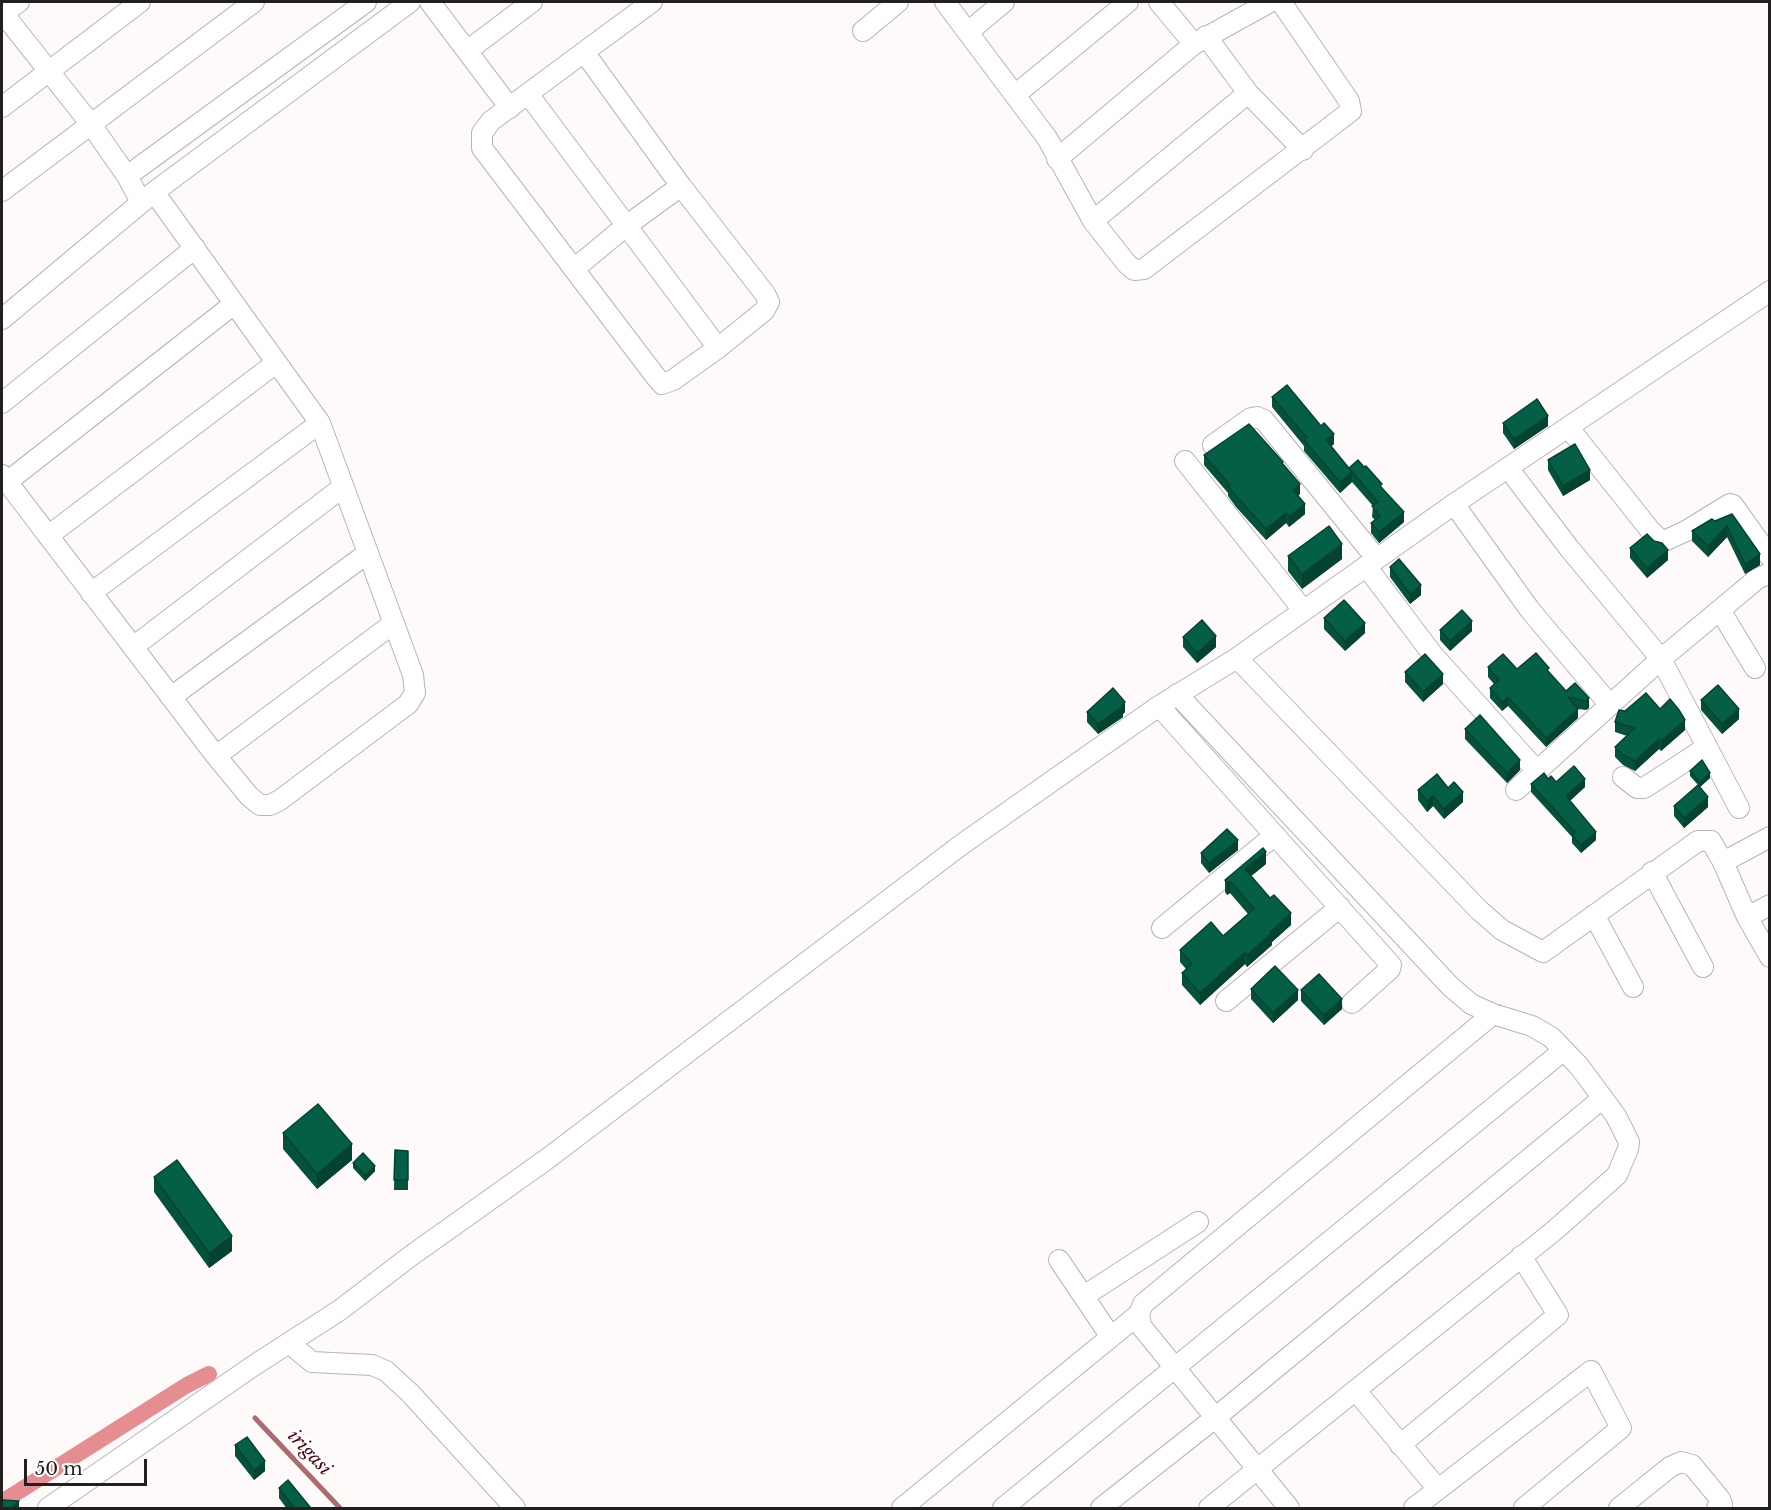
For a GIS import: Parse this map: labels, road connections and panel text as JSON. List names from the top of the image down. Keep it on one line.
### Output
{"water":["irigasi"],"scale_bar":"50 m"}
